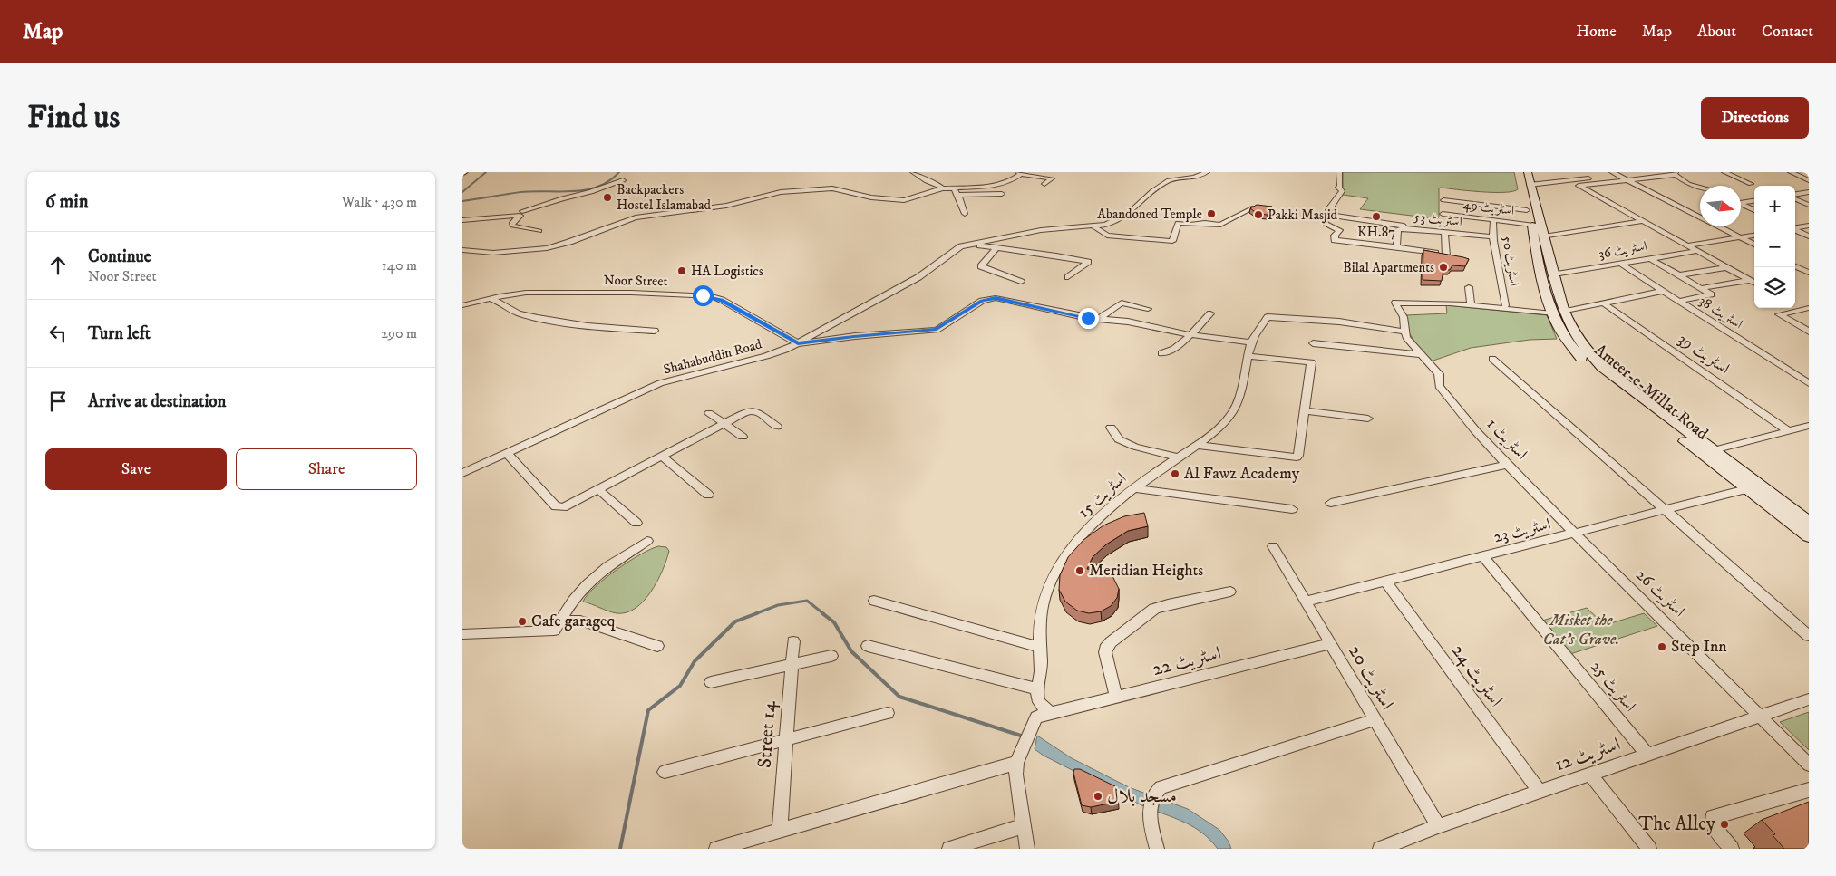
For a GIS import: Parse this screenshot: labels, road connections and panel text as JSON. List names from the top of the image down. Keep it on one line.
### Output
{"streets":{"main road":["Ameer-e-Millat Road"],"street":["اسٹریٹ 49","اسٹریٹ 53","اسٹریٹ 36","اسٹریٹ 50","Noor Street","اسٹریٹ 38","اسٹریٹ 39","Shahabuddin Road","اسٹریٹ 1","اسٹریٹ 15","اسٹریٹ 23","اسٹریٹ 26","اسٹریٹ 22","اسٹریٹ 24","اسٹریٹ 20","اسٹریٹ 25","Street 14","اسٹریٹ 12"]},"crossings":[["اسٹریٹ 49","اسٹریٹ 50"],["اسٹریٹ 49","Ameer-e-Millat Road"],["اسٹریٹ 53","اسٹریٹ 50"],["اسٹریٹ 36","اسٹریٹ 38"],["اسٹریٹ 36","Ameer-e-Millat Road"],["Noor Street","Shahabuddin Road"],["Ameer-e-Millat Road","اسٹریٹ 23"],["اسٹریٹ 1","اسٹریٹ 15"],["اسٹریٹ 1","اسٹریٹ 23"],["اسٹریٹ 1","اسٹریٹ 26"],["اسٹریٹ 15","اسٹریٹ 22"],["اسٹریٹ 23","اسٹریٹ 26"],["اسٹریٹ 23","اسٹریٹ 24"],["اسٹریٹ 23","اسٹریٹ 20"],["اسٹریٹ 23","اسٹریٹ 25"],["اسٹریٹ 26","اسٹریٹ 12"],["اسٹریٹ 22","اسٹریٹ 20"],["اسٹریٹ 24","اسٹریٹ 12"],["اسٹریٹ 20","اسٹریٹ 12"],["اسٹریٹ 25","اسٹریٹ 12"]],"parks":["Misket the Cat's Grave."],"places":["Backpackers Hostel Islamabad","Abandoned Temple","Pakki Masjid","KH.87","Bilal Apartments","HA Logistics","Al Fawz Academy","Meridian Heights","Cafe garageq","Step Inn","مسجد بلال","The Alley"],"north":"right","page":{"header":"Map","nav":["Home","Map","About","Contact"],"buttons":["Directions",["Save","Share"]],"title":"Find us","heading":["6 min","Walk · 430 m"],"map_buttons":["+","−"],"list":[["Continue","Noor Street","140 m"],["Turn left","290 m"],"Arrive at destination"]}}
